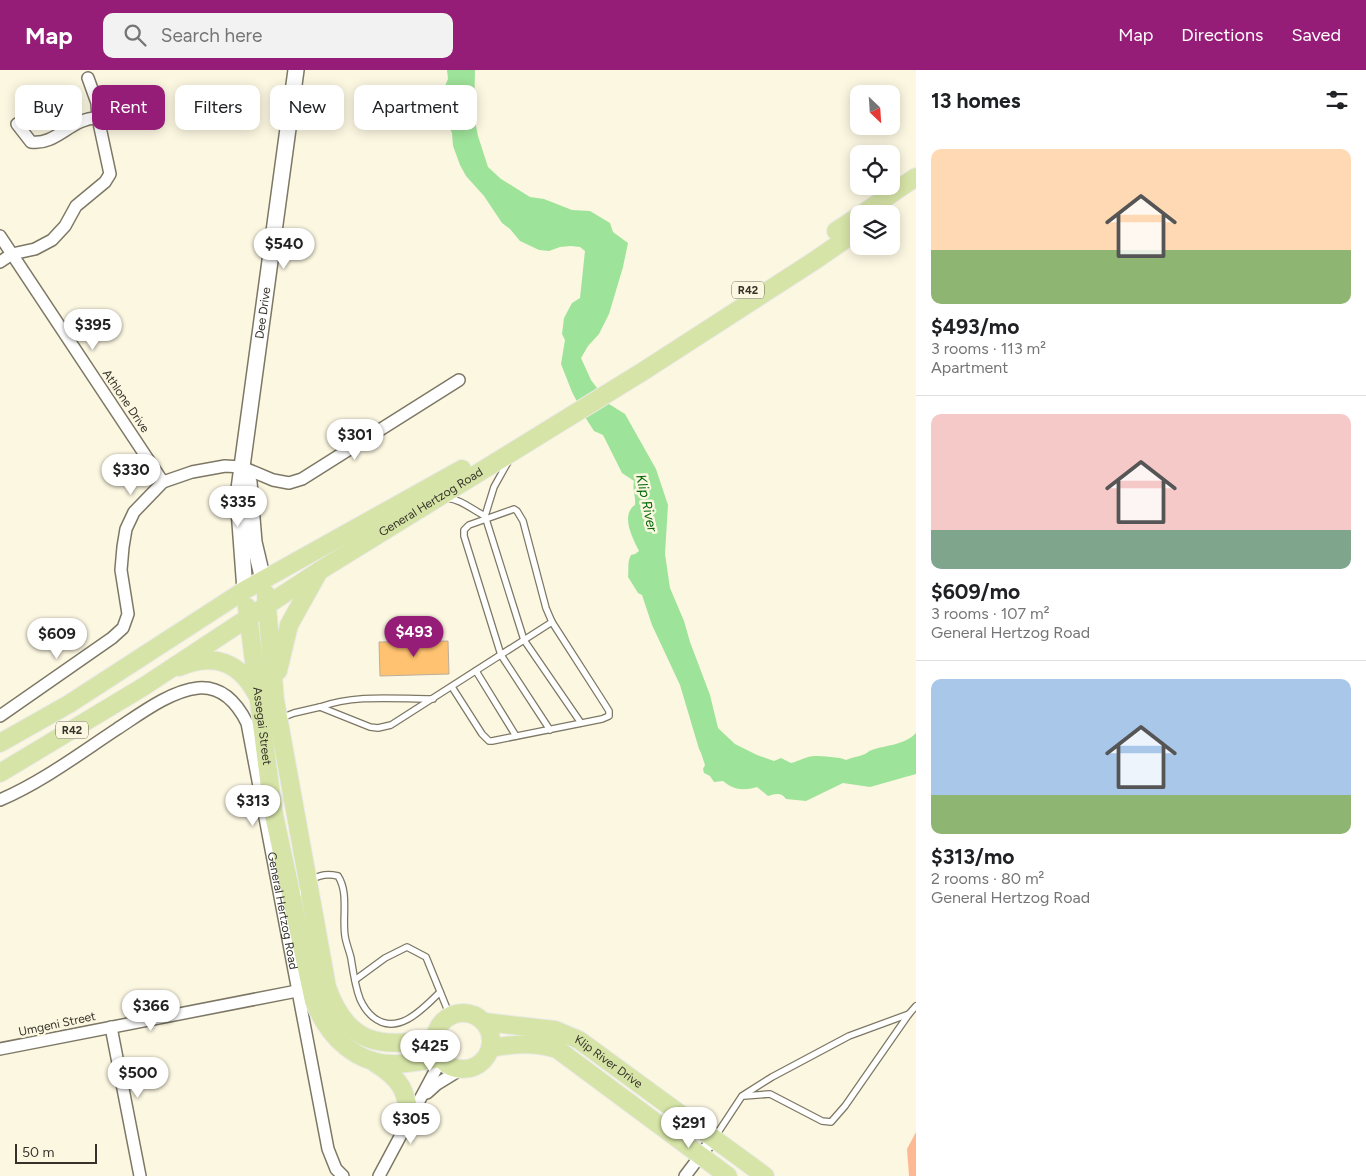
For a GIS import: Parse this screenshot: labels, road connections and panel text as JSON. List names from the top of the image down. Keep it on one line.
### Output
{"streets":{"main road":["R42","General Hertzog Road","Assegai Street","Klip River Drive"],"street":["Dee Drive","Athlone Drive","Umgeni Street"]},"crossings":[["Dee Drive","General Hertzog Road"],["Dee Drive","Assegai Street"],["General Hertzog Road","Assegai Street"],["General Hertzog Road","Umgeni Street"],["Assegai Street","Klip River Drive"]],"water":["Klip River"],"scale_bar":"50 m","north":"bottom right","page":{"header":"Map","search":"Search here","nav":["Map","Directions","Saved"],"heading":"13 homes","chip":["Buy","Rent","Filters","New","Apartment"],"list":[{"name":"$493/mo","note":"3 rooms · 113 m² · Apartment"},{"name":"$609/mo","note":"3 rooms · 107 m² · General Hertzog Road"},{"name":"$313/mo","note":"2 rooms · 80 m² · General Hertzog Road"}],"price":["$540","$395","$301","$330","$335","$493","$609","$313","$366","$425","$500","$305","$291"],"scale":"50 m"}}
